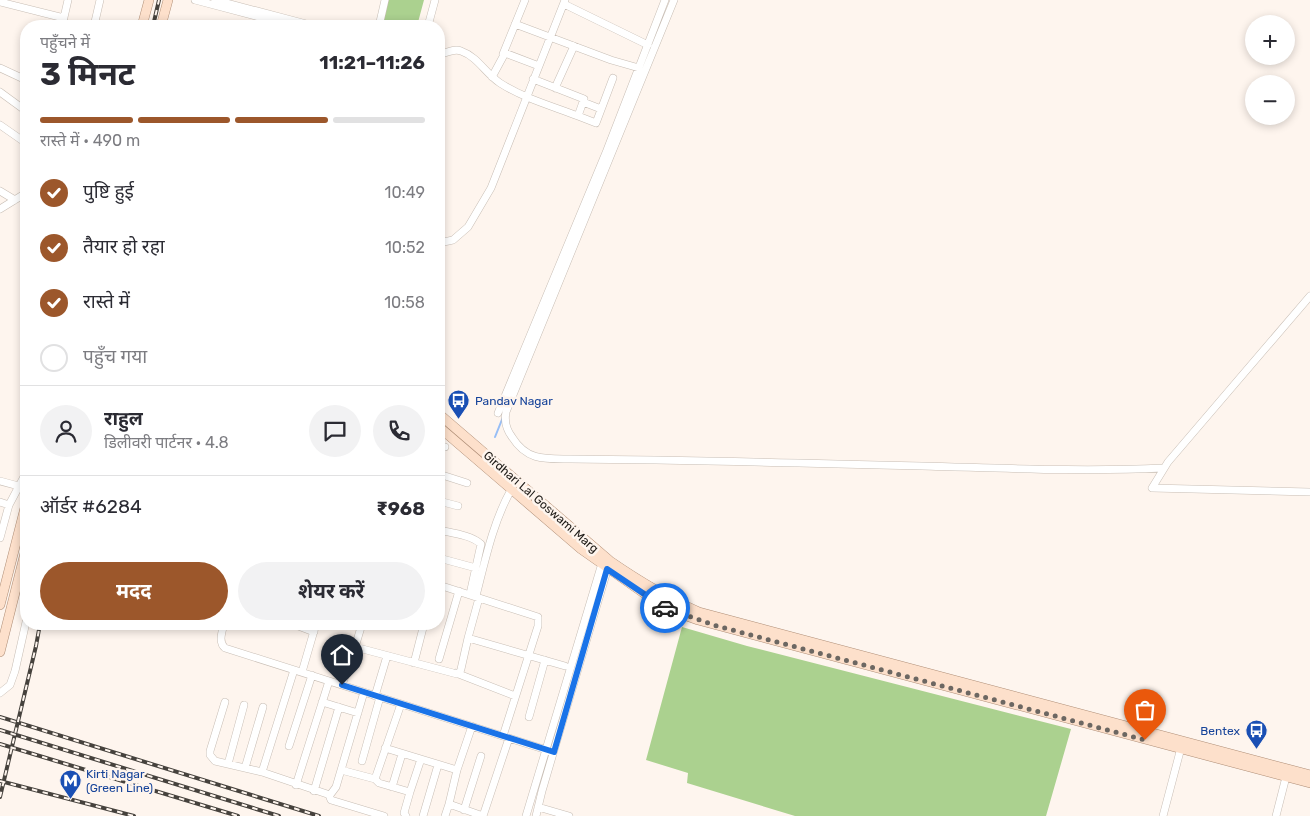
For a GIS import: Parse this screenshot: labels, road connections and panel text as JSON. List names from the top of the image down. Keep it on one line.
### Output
{"streets":{"main road":["Girdhari Lal Goswami Marg"]},"places":{"bus stop":["Pandav Nagar","Bentex"],"metro station":["Kirti Nagar (Green Line)"]},"page":{"map_buttons":["+","−"],"heading":["3 मिनट","पहुँचने में","11:21–11:26"],"panel":["राहुल","डिलीवरी पार्टनर · 4.8","ऑर्डर #6284","₹968"],"bar":"रास्ते में · 490 m","list":[["पुष्टि हुई","10:49"],["तैयार हो रहा","10:52"],["रास्ते में","10:58"],"पहुँच गया"],"buttons":["मदद","शेयर करें"]}}
